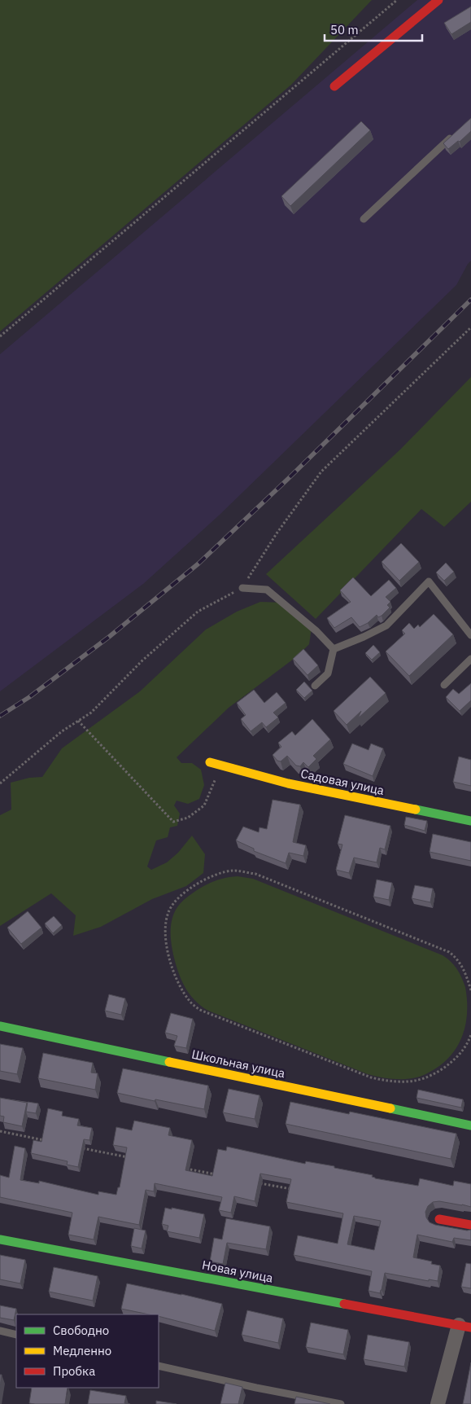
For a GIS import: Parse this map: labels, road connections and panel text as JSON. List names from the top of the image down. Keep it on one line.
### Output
{"streets":{"street":["Садовая улица","Школьная улица","Новая улица"]},"legend":["Свободно","Медленно","Пробка"],"scale_bar":"50 m"}
